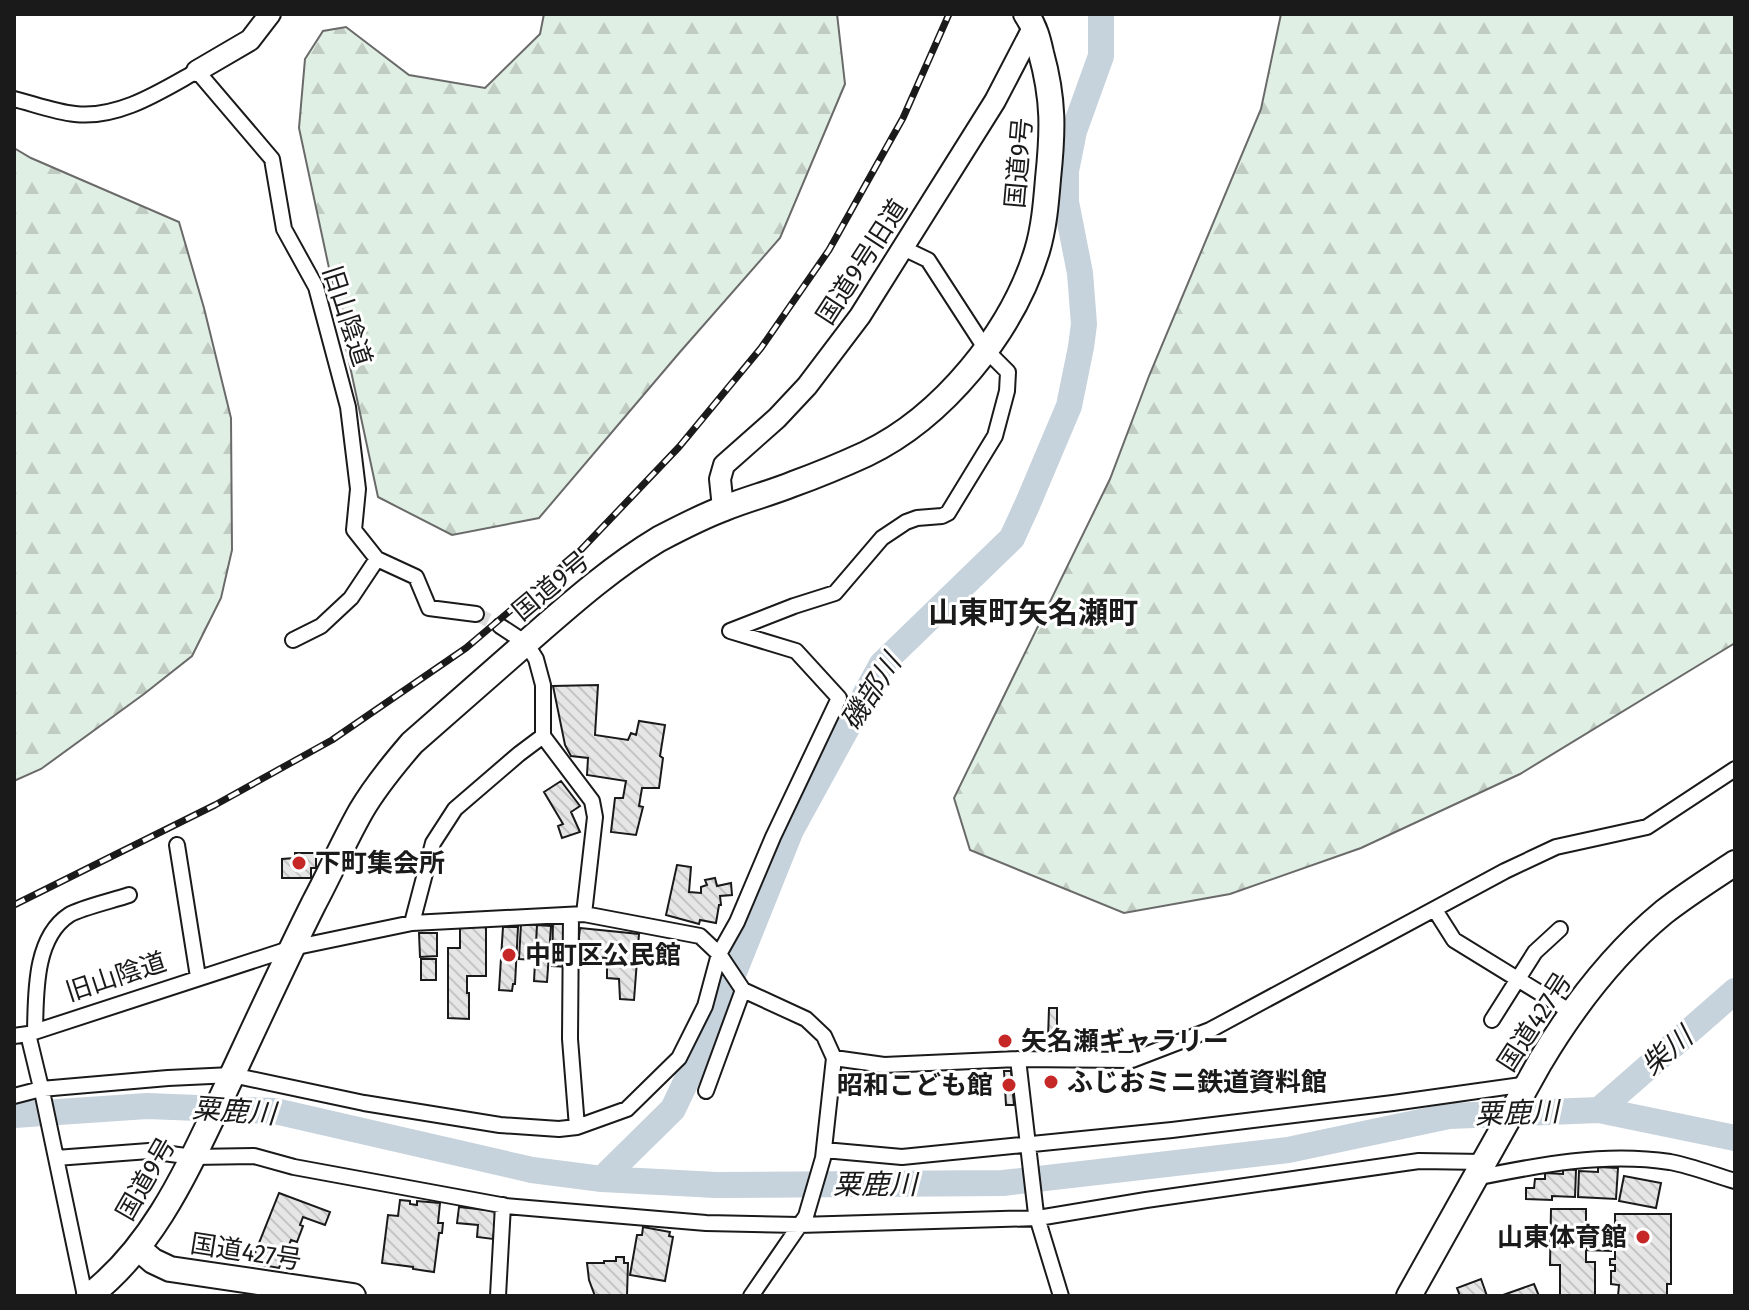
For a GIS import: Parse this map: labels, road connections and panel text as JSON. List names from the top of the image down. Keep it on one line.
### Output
{"streets":{"highway":["国道9号","国道427号"],"street":["国道9号旧道","旧山陰道"]},"crossings":[["国道9号","国道9号旧道"],["国道9号","国道427号"]],"districts":["山東町矢名瀬町"],"water":["磯部川","柴川","粟鹿川"],"places":["下町集会所","中町区公民館","矢名瀬ギャラリー","ふじおミニ鉄道資料館","昭和こども館","山東体育館"]}
